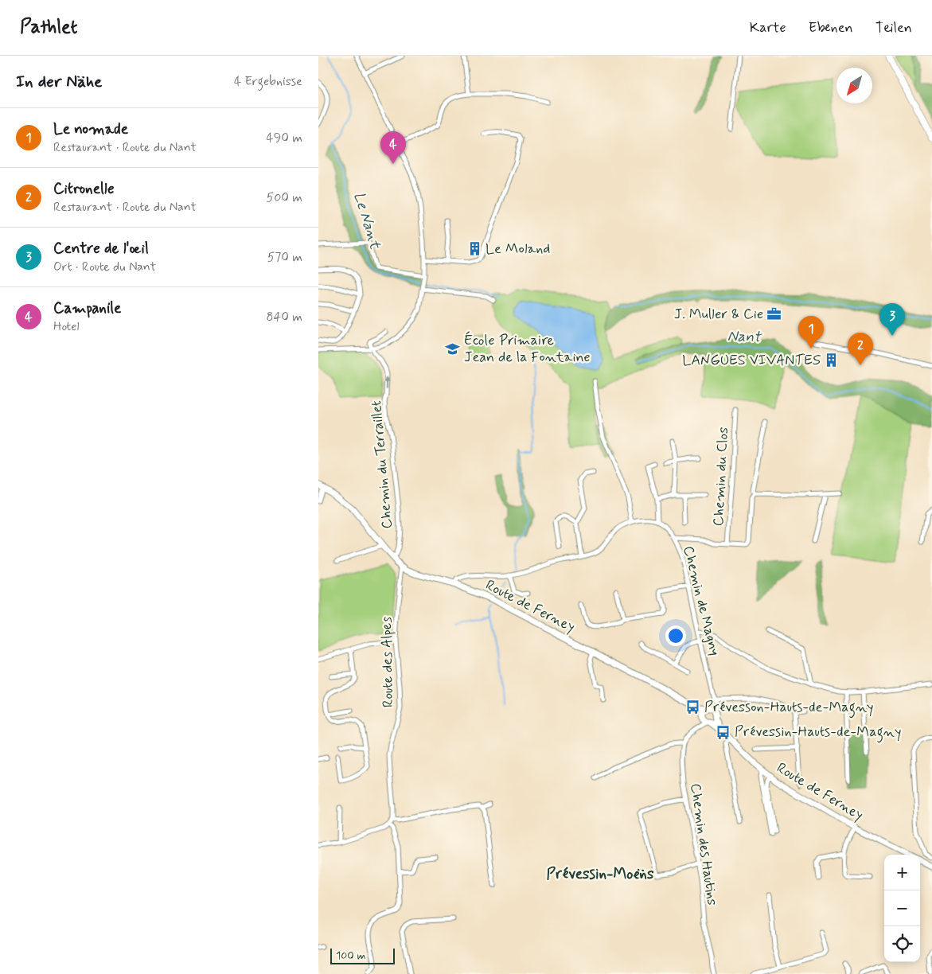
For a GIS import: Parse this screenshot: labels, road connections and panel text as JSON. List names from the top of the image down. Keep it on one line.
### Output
{"streets":{"main road":["Route de Ferney"],"street":["Chemin du Terraillet","Chemin du Clos","Chemin de Magny","Route des Alpes","Chemin des Hautins"]},"crossings":[["Chemin du Terraillet","Route de Ferney"],["Chemin du Clos","Chemin de Magny"],["Chemin de Magny","Route de Ferney"],["Route de Ferney","Route des Alpes"]],"one_way":["Chemin du Terraillet"],"districts":["Prévessin-Moëns"],"water":["Le Nant","Nant"],"places":{"building":["Le Moland","LANGUES VIVANTES"],"office":["J. Muller & Cie"],"school or university":["École Primaire Jean de la Fontaine"],"bus stop":["Prévesson-Hauts-de-Magny","Prévessin-Hauts-de-Magny"]},"scale_bar":"100 m","north":"bottom left","page":{"header":"Pathlet","nav":["Karte","Ebenen","Teilen"],"heading":["In der Nähe","4 Ergebnisse"],"list":[{"mark":"1","name":"Le nomade","note":"Restaurant · Route du Nant","value":"490 m"},{"mark":"2","name":"Citronelle","note":"Restaurant · Route du Nant","value":"500 m"},{"mark":"3","name":"Centre de l'œil","note":"Ort · Route du Nant","value":"570 m"},{"mark":"4","name":"Campanile","note":"Hotel","value":"840 m"}],"pins":["4","3","1","2"],"map_buttons":["+","−"],"scale":"100 m"}}
